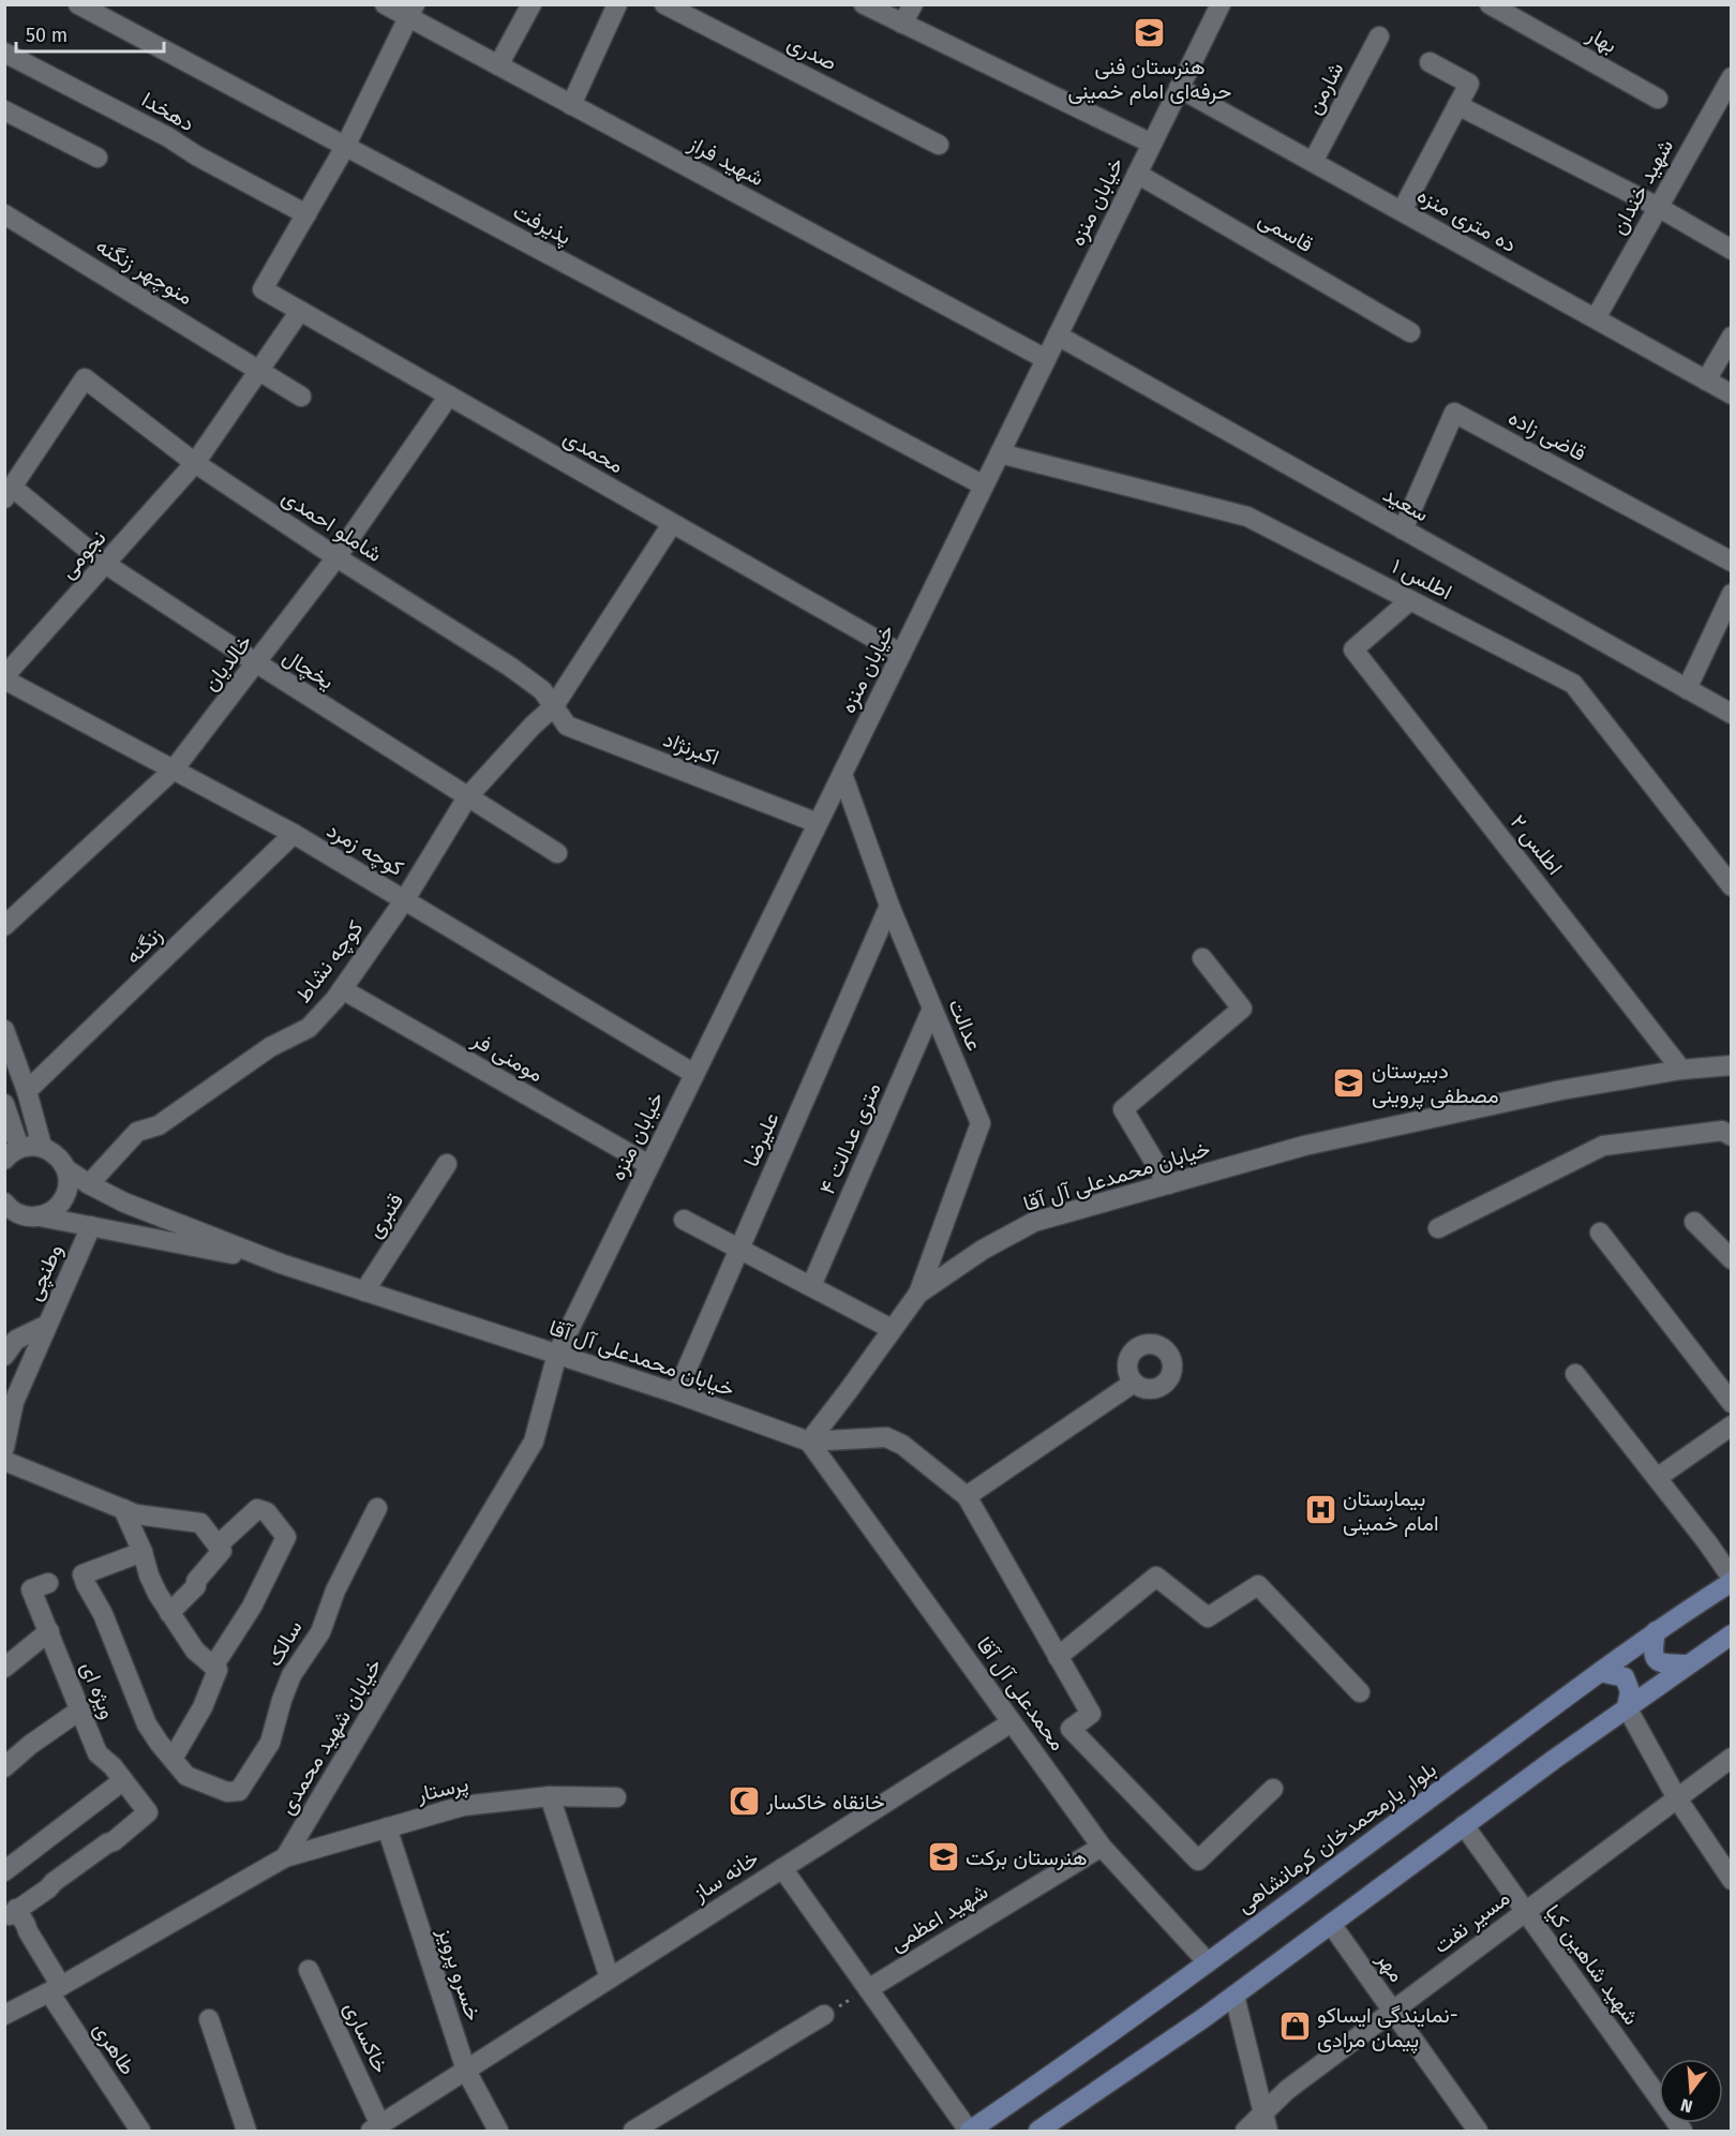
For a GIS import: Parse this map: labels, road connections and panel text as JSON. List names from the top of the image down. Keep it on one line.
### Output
{"streets":{"main road":["بلوار یارمحمدخان کرمانشاهی"],"street":["بهار","صدری","شارمن","دهخدا","شهید فراز","شهید خندان","خیابان منزه","ده متری منزه","پذیرفت","قاسمی","منوچهر زنگنه","قاضی زاده","محمدی","سعید","شاملو احمدی","نجومی","اطلس ۱","خالدیان","یخچال","اکبرنژاد","اطلس ۲","کوچه زمرد","زنگنه","کوچه نشاط","عدالت","مومنی فر","۴ متری عدالت","علیرضا","خیابان محمدعلی آل آقا","قنبری","وطنچی","سالک","ویژه ای","محمدعلی آل آقا","خیابان شهید محمدی","پرستار","خانه ساز","شهید اعظمی","مسیر نفت","شهید شاهین کیا","مهر","خسرو پرویز","خاکساری","طاهری"]},"crossings":[["شارمن","ده متری منزه"],["دهخدا","محمدی"],["شهید فراز","خیابان منزه"],["شهید خندان","ده متری منزه"],["خیابان منزه","ده متری منزه"],["خیابان منزه","پذیرفت"],["خیابان منزه","قاسمی"],["خیابان منزه","محمدی"],["خیابان منزه","سعید"],["خیابان منزه","اطلس ۱"],["خیابان منزه","اکبرنژاد"],["خیابان منزه","کوچه زمرد"],["خیابان منزه","عدالت"],["خیابان منزه","مومنی فر"],["خیابان منزه","خیابان محمدعلی آل آقا"],["خیابان منزه","خیابان شهید محمدی"],["منوچهر زنگنه","نجومی"],["قاضی زاده","سعید"],["محمدی","نجومی"],["محمدی","خالدیان"],["محمدی","کوچه نشاط"],["شاملو احمدی","نجومی"],["شاملو احمدی","خالدیان"],["شاملو احمدی","یخچال"],["شاملو احمدی","اکبرنژاد"],["شاملو احمدی","کوچه نشاط"],["نجومی","یخچال"],["نجومی","کوچه زمرد"],["اطلس ۱","اطلس ۲"],["خالدیان","یخچال"],["خالدیان","کوچه زمرد"],["یخچال","کوچه نشاط"],["اکبرنژاد","کوچه نشاط"],["اطلس ۲","خیابان محمدعلی آل آقا"],["کوچه زمرد","زنگنه"],["کوچه زمرد","کوچه نشاط"],["کوچه نشاط","مومنی فر"],["کوچه نشاط","خیابان محمدعلی آل آقا"],["عدالت","۴ متری عدالت"],["عدالت","علیرضا"],["عدالت","خیابان محمدعلی آل آقا"],["علیرضا","خیابان محمدعلی آل آقا"],["خیابان محمدعلی آل آقا","قنبری"],["خیابان محمدعلی آل آقا","وطنچی"],["خیابان محمدعلی آل آقا","محمدعلی آل آقا"],["خیابان محمدعلی آل آقا","خیابان شهید محمدی"],["ویژه ای","طاهری"],["محمدعلی آل آقا","بلوار یارمحمدخان کرمانشاهی"],["محمدعلی آل آقا","خانه ساز"],["محمدعلی آل آقا","شهید اعظمی"],["خیابان شهید محمدی","پرستار"],["خیابان شهید محمدی","طاهری"],["پرستار","خسرو پرویز"],["خانه ساز","خسرو پرویز"],["خانه ساز","خاکساری"],["مسیر نفت","شهید شاهین کیا"],["مسیر نفت","مهر"]],"places":{"school or university":["هنرستان فنی حرفه‌ای امام خمینی","دبیرستان مصطفی پروینی","هنرستان برکت"],"hospital":["بیمارستان امام خمینی"],"mosque":["خانقاه خاکسار"],"shop":["نمایندگی ایساکو- پیمان مرادی"]},"scale_bar":"50 m","north":"bottom"}
